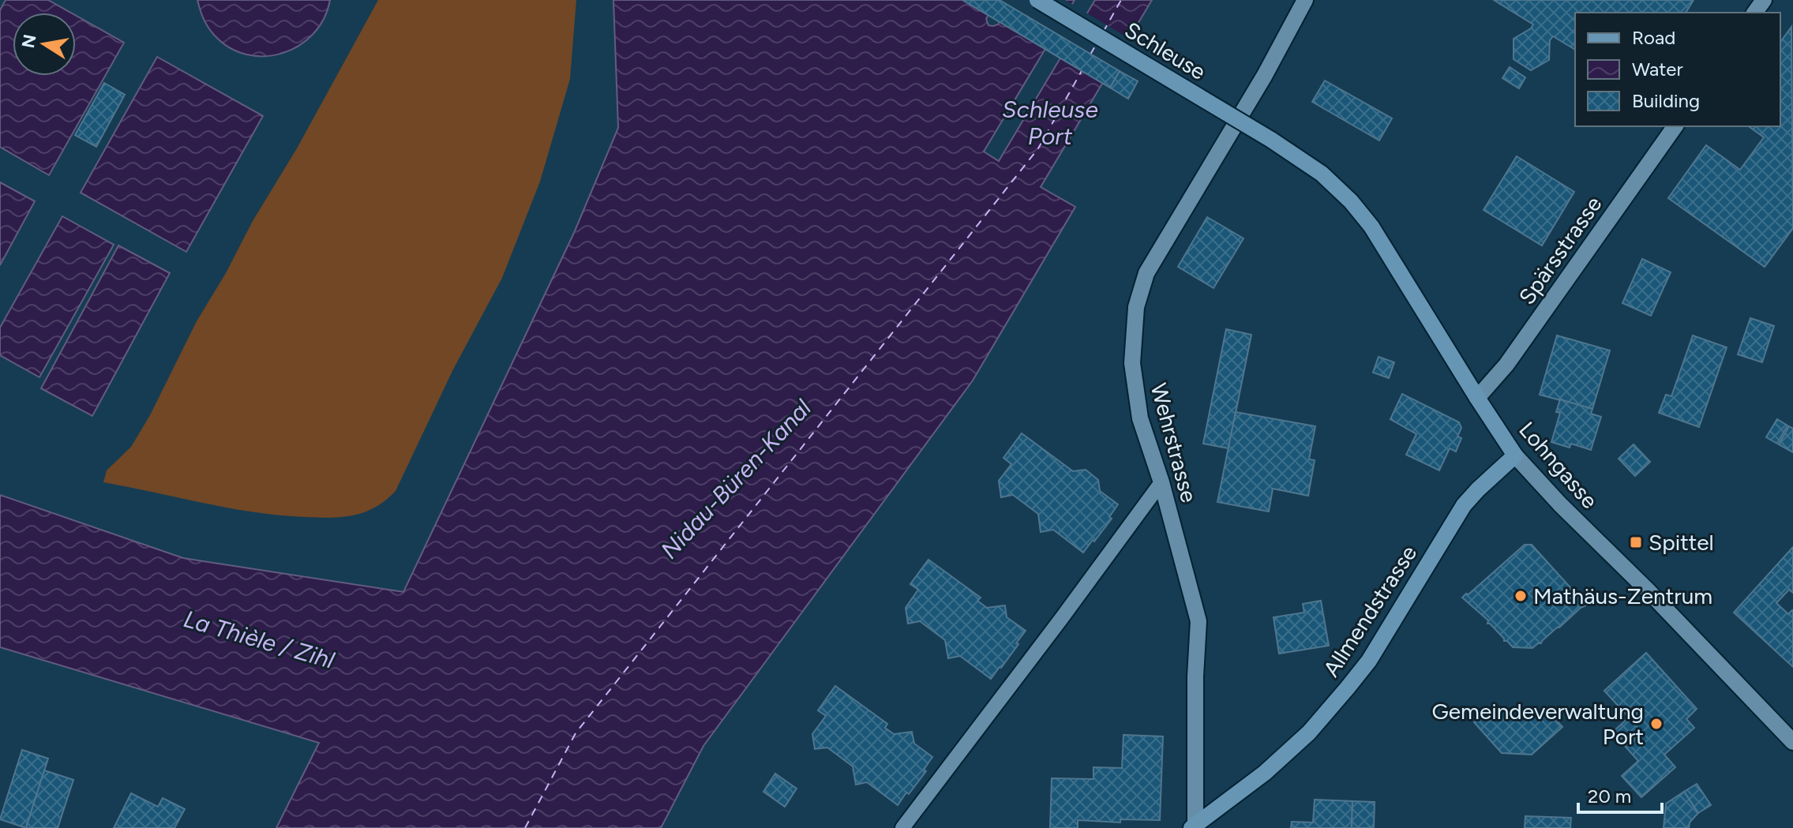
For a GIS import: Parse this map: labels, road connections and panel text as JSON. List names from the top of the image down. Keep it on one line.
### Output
{"streets":{"main road":["Schleuse","Lohngasse","Allmendstrasse"],"street":["Spärsstrasse","Wehrstrasse"]},"crossings":[["Schleuse","Lohngasse"],["Spärsstrasse","Lohngasse"],["Wehrstrasse","Allmendstrasse"],["Lohngasse","Allmendstrasse"]],"water":["Schleuse Port","Nidau-Büren-Kanal","La Thièle / Zihl"],"places":{"transit":["Spittel"],"other":["Mathäus-Zentrum","Gemeindeverwaltung Port"]},"legend":["Road","Water","Building"],"scale_bar":"20 m","north":"left"}
